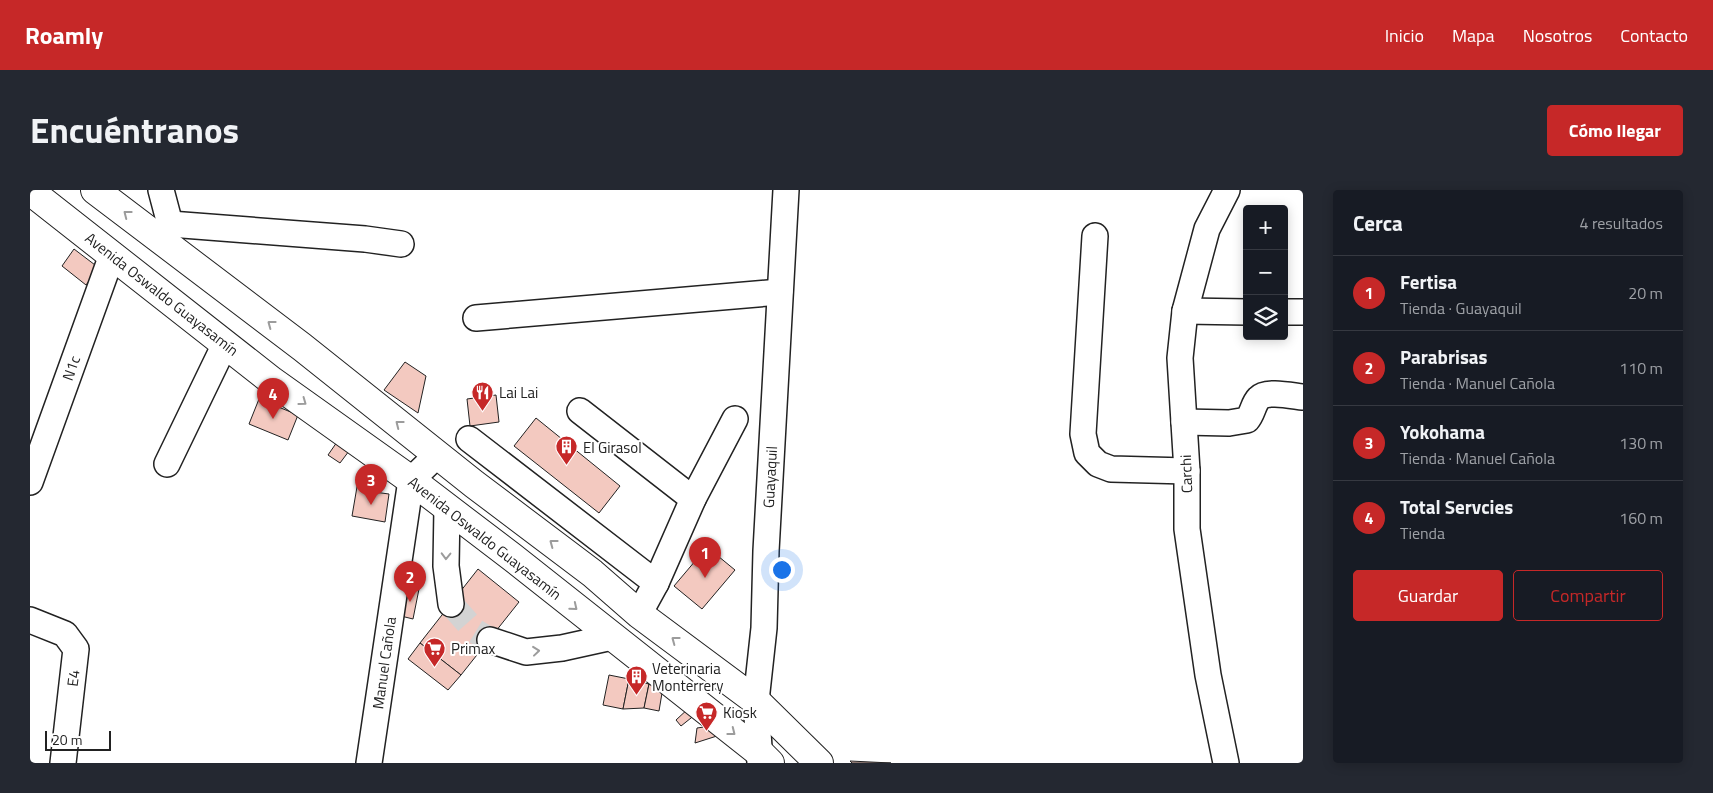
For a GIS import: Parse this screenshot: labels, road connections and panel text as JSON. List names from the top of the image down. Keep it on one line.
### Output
{"streets":{"main road":["Avenida Oswaldo Guayasamín"],"street":["N1c","Carchi","Guayaquil","Manuel Cañola","E4"]},"crossings":[["Avenida Oswaldo Guayasamín","N1c"],["Avenida Oswaldo Guayasamín","Guayaquil"],["Avenida Oswaldo Guayasamín","Manuel Cañola"]],"places":{"restaurant":["Lai Lai"],"building":["El Girasol","Veterinaria Monterrery"],"supermarket":["Primax","Kiosk"]},"scale_bar":"20 m","page":{"header":"Roamly","nav":["Inicio","Mapa","Nosotros","Contacto"],"title":"Encuéntranos","buttons":["Cómo llegar",["Guardar","Compartir"]],"heading":["Cerca","4 resultados"],"map_buttons":["+","−"],"list":[{"mark":"1","name":"Fertisa","note":"Tienda · Guayaquil","value":"20 m"},{"mark":"2","name":"Parabrisas","note":"Tienda · Manuel Cañola","value":"110 m"},{"mark":"3","name":"Yokohama","note":"Tienda · Manuel Cañola","value":"130 m"},{"mark":"4","name":"Total Servcies","note":"Tienda","value":"160 m"}],"pins":["4","3","1","2"],"scale":"20 m"}}
